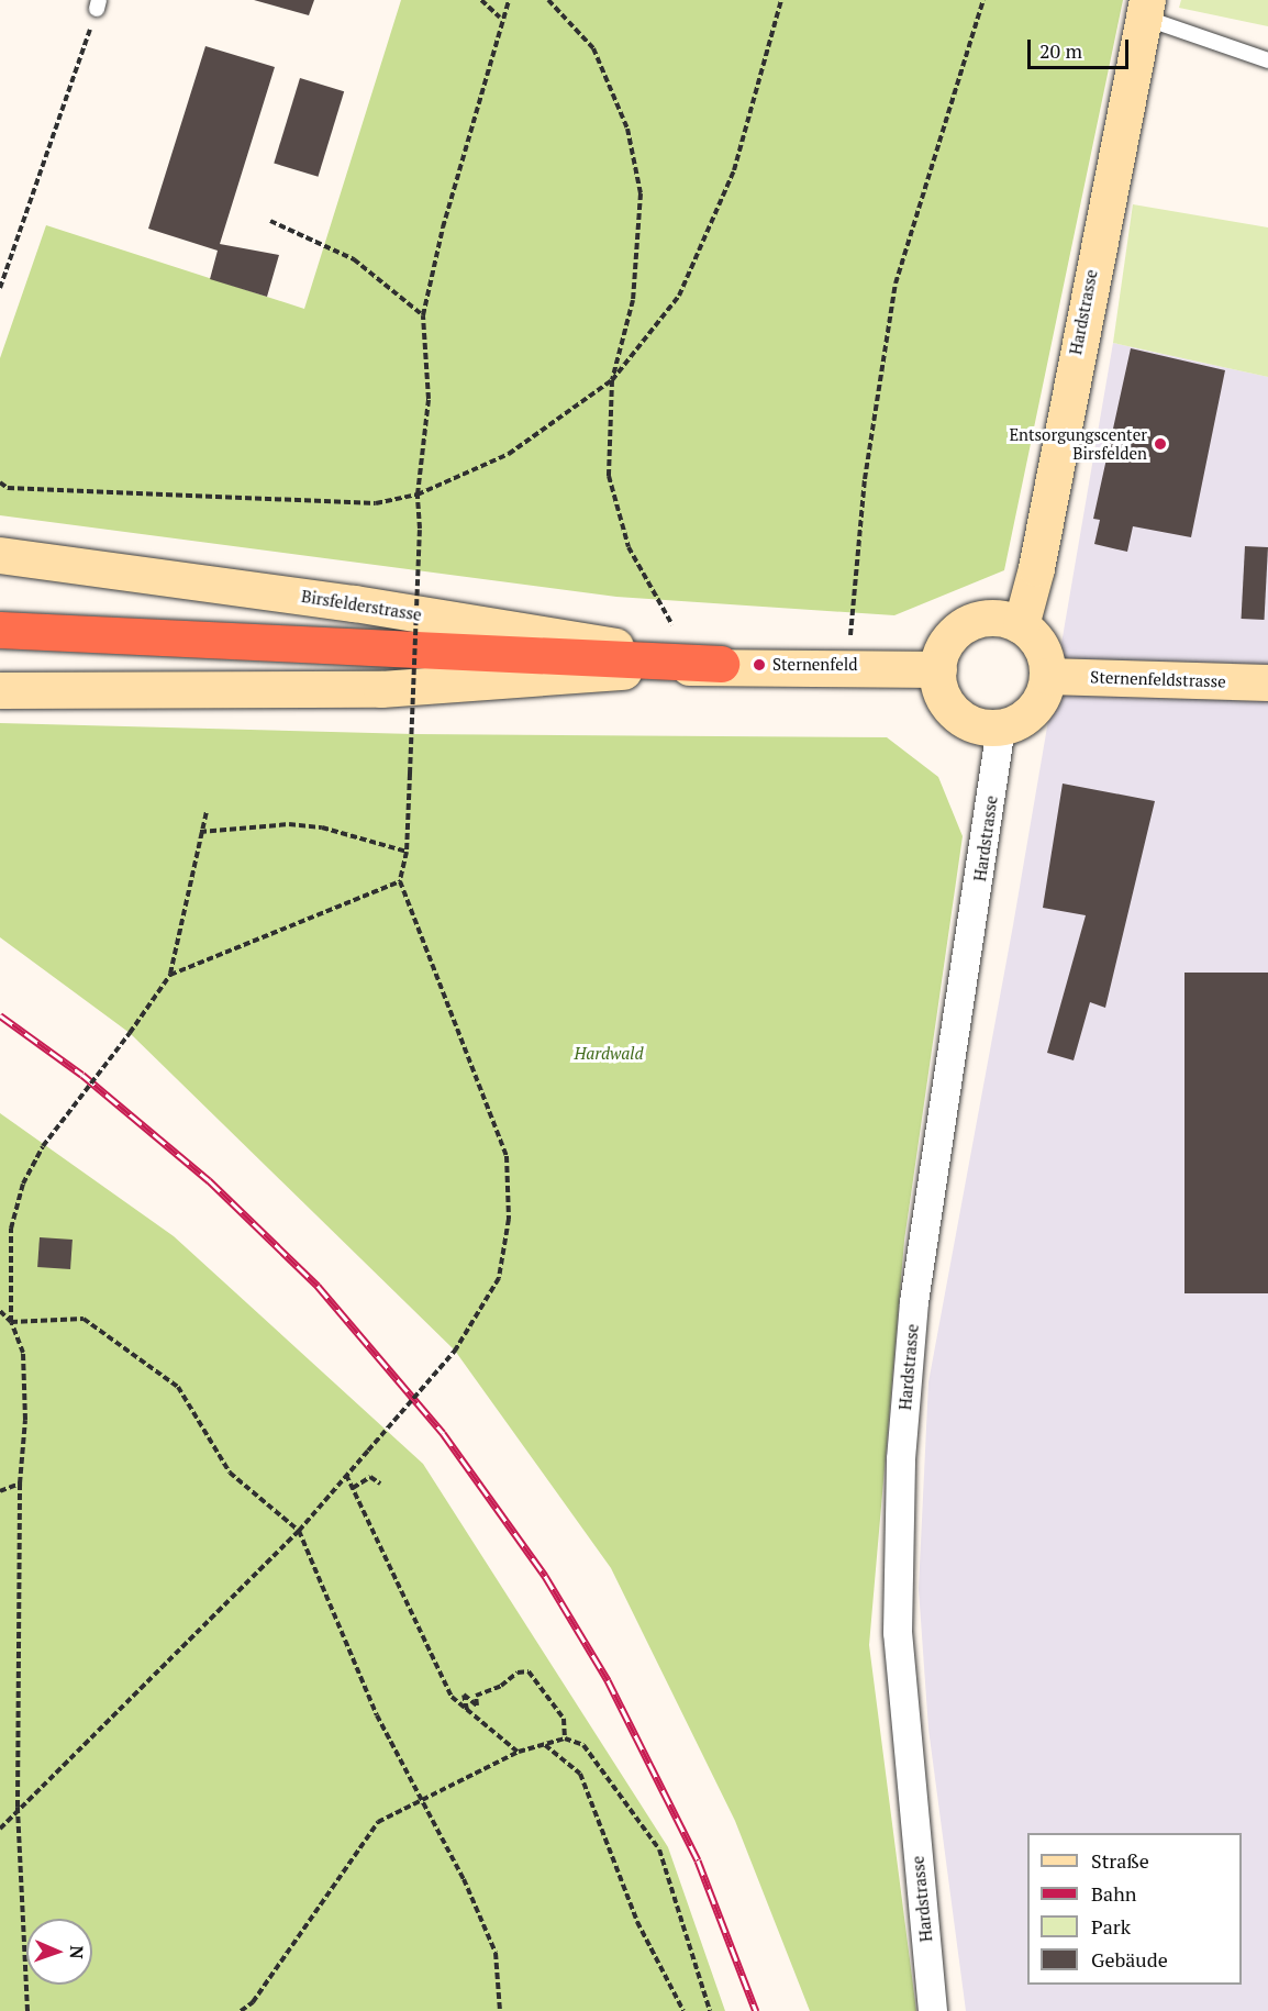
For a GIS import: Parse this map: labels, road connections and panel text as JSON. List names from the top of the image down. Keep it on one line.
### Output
{"streets":{"street":["Hardstrasse","Birsfelderstrasse","Sternenfeldstrasse"]},"crossings":[["Hardstrasse","Birsfelderstrasse"],["Hardstrasse","Sternenfeldstrasse"],["Birsfelderstrasse","Sternenfeldstrasse"]],"parks":["Hardwald"],"places":["Entsorgungscenter Birsfelden","Sternenfeld"],"legend":["Straße","Bahn","Park","Gebäude"],"scale_bar":"20 m","north":"right"}
